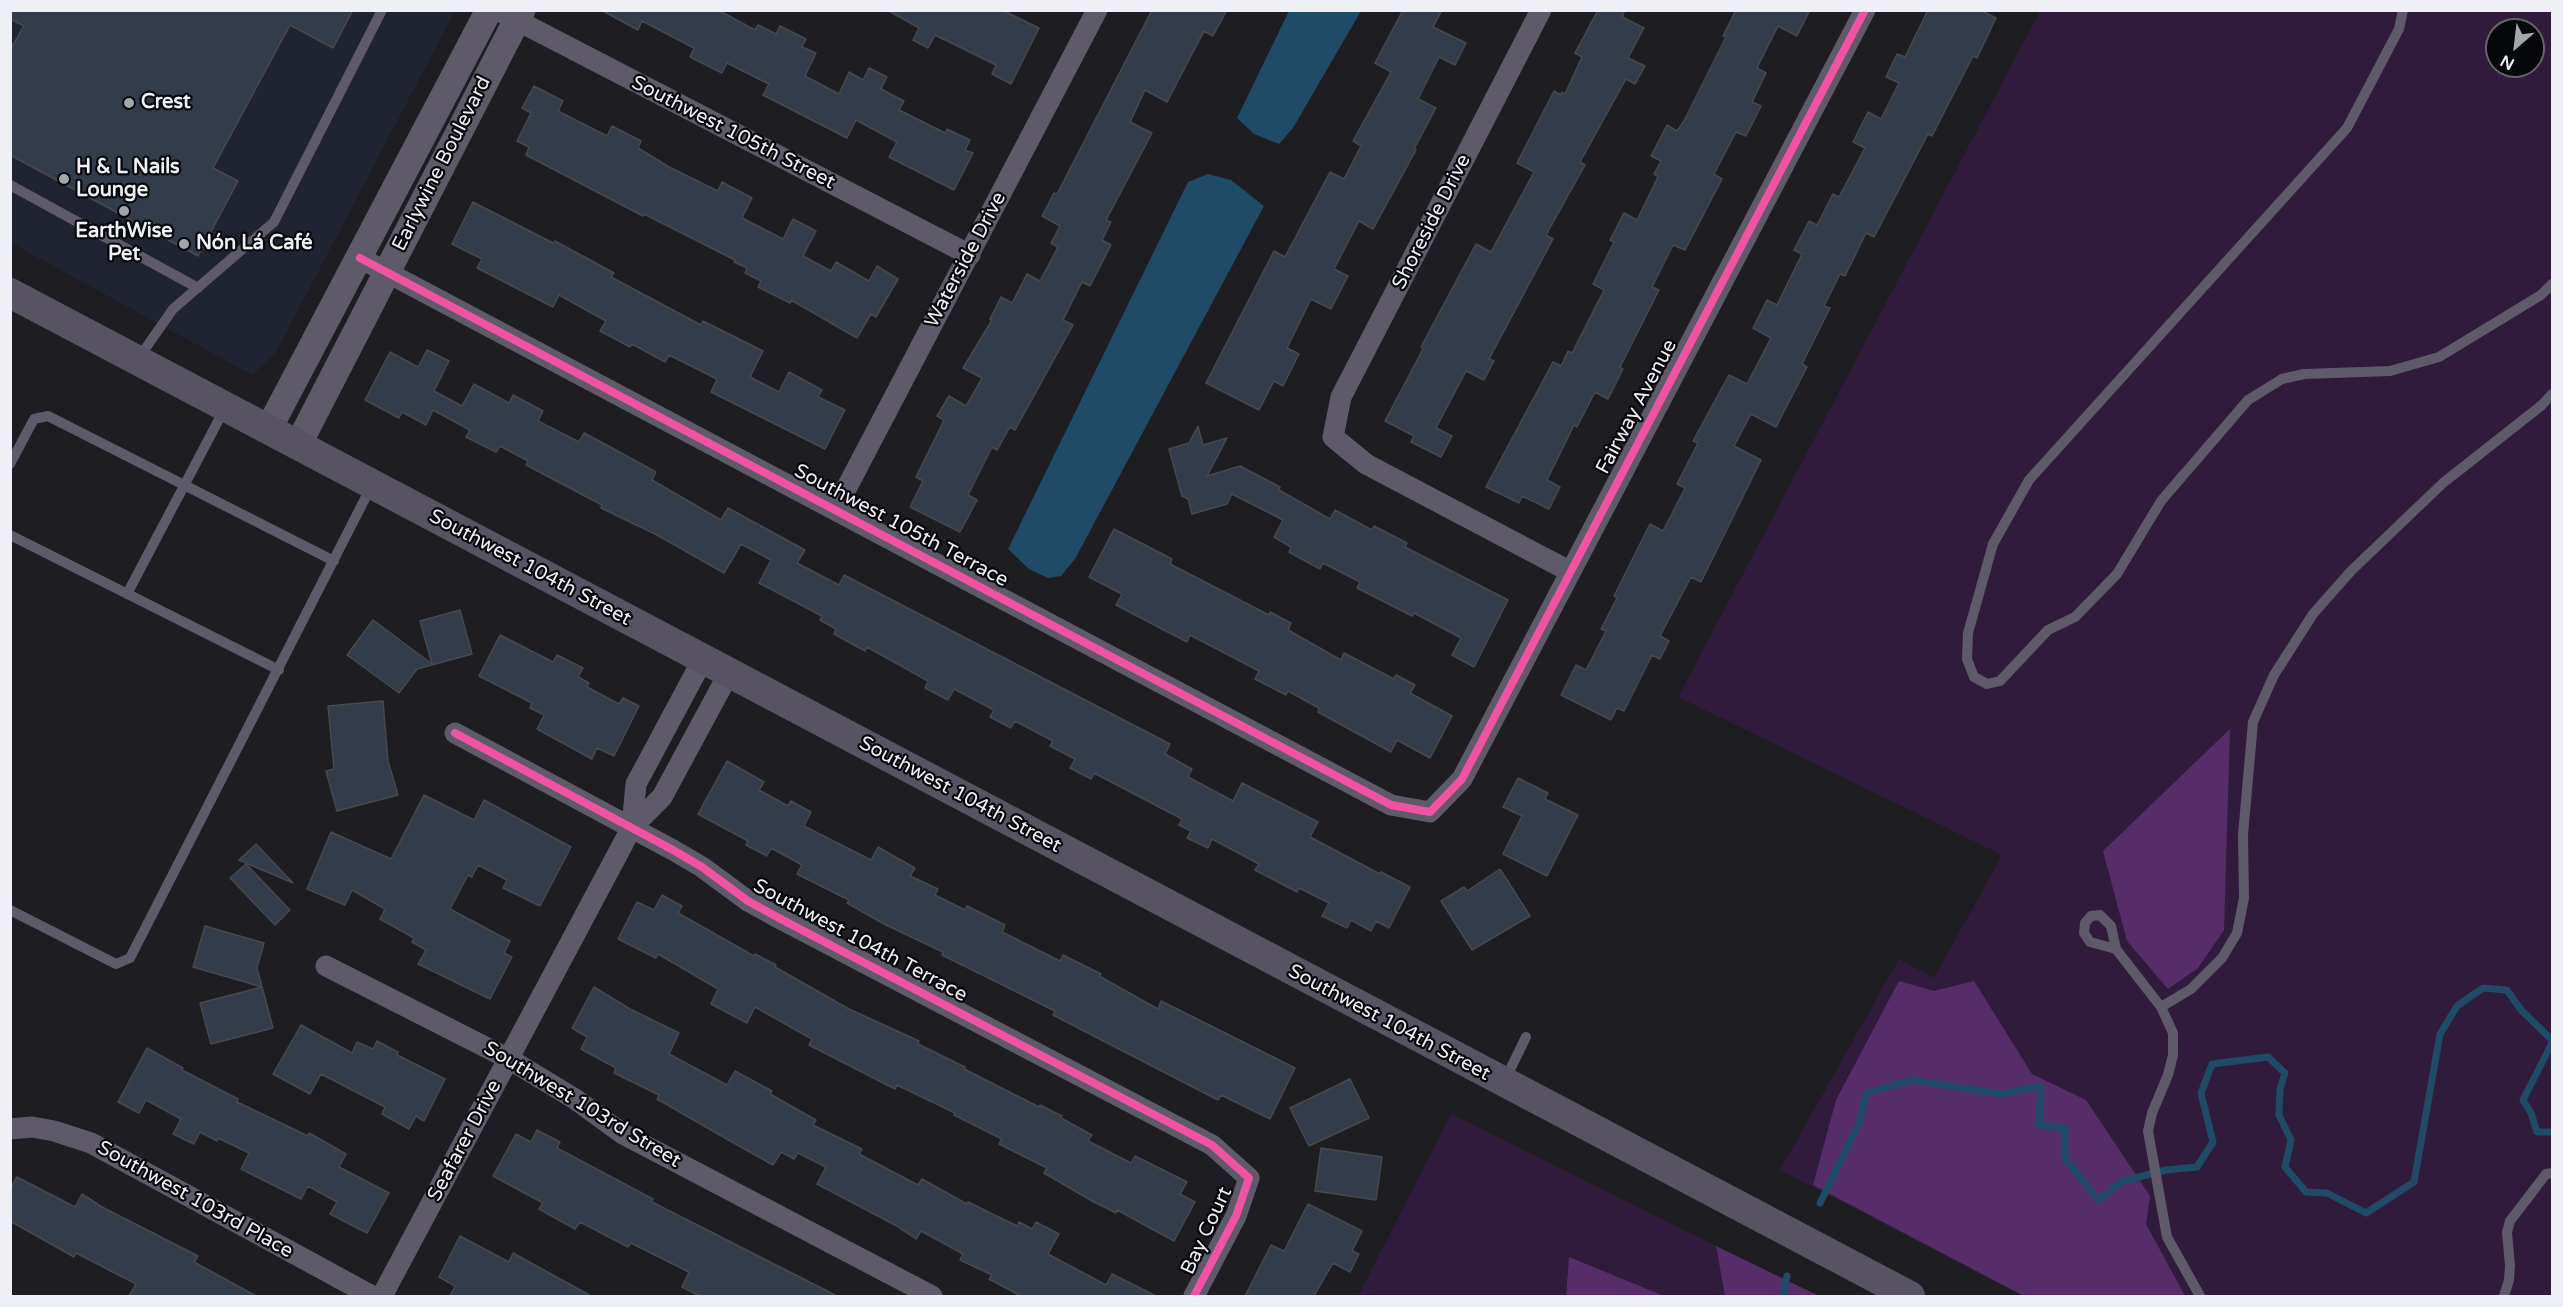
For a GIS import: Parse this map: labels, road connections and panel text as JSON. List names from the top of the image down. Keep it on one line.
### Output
{"streets":{"main road":["Southwest 104th Street"],"street":["Southwest 105th Street","Earlywine Boulevard","Shoreside Drive","Waterside Drive","Fairway Avenue","Southwest 105th Terrace","Southwest 104th Terrace","Southwest 103rd Street","Seafarer Drive","Southwest 103rd Place","Bay Court"]},"crossings":[["Southwest 105th Street","Earlywine Boulevard"],["Southwest 105th Street","Waterside Drive"],["Earlywine Boulevard","Southwest 105th Terrace"],["Earlywine Boulevard","Southwest 104th Street"],["Shoreside Drive","Fairway Avenue"],["Waterside Drive","Southwest 105th Terrace"],["Fairway Avenue","Southwest 105th Terrace"],["Southwest 104th Street","Seafarer Drive"],["Southwest 104th Terrace","Seafarer Drive"],["Southwest 104th Terrace","Bay Court"],["Southwest 103rd Street","Seafarer Drive"]],"places":["Crest","H & L Nails Lounge","EarthWise Pet","Nón Lá Café"],"north":"bottom left"}
